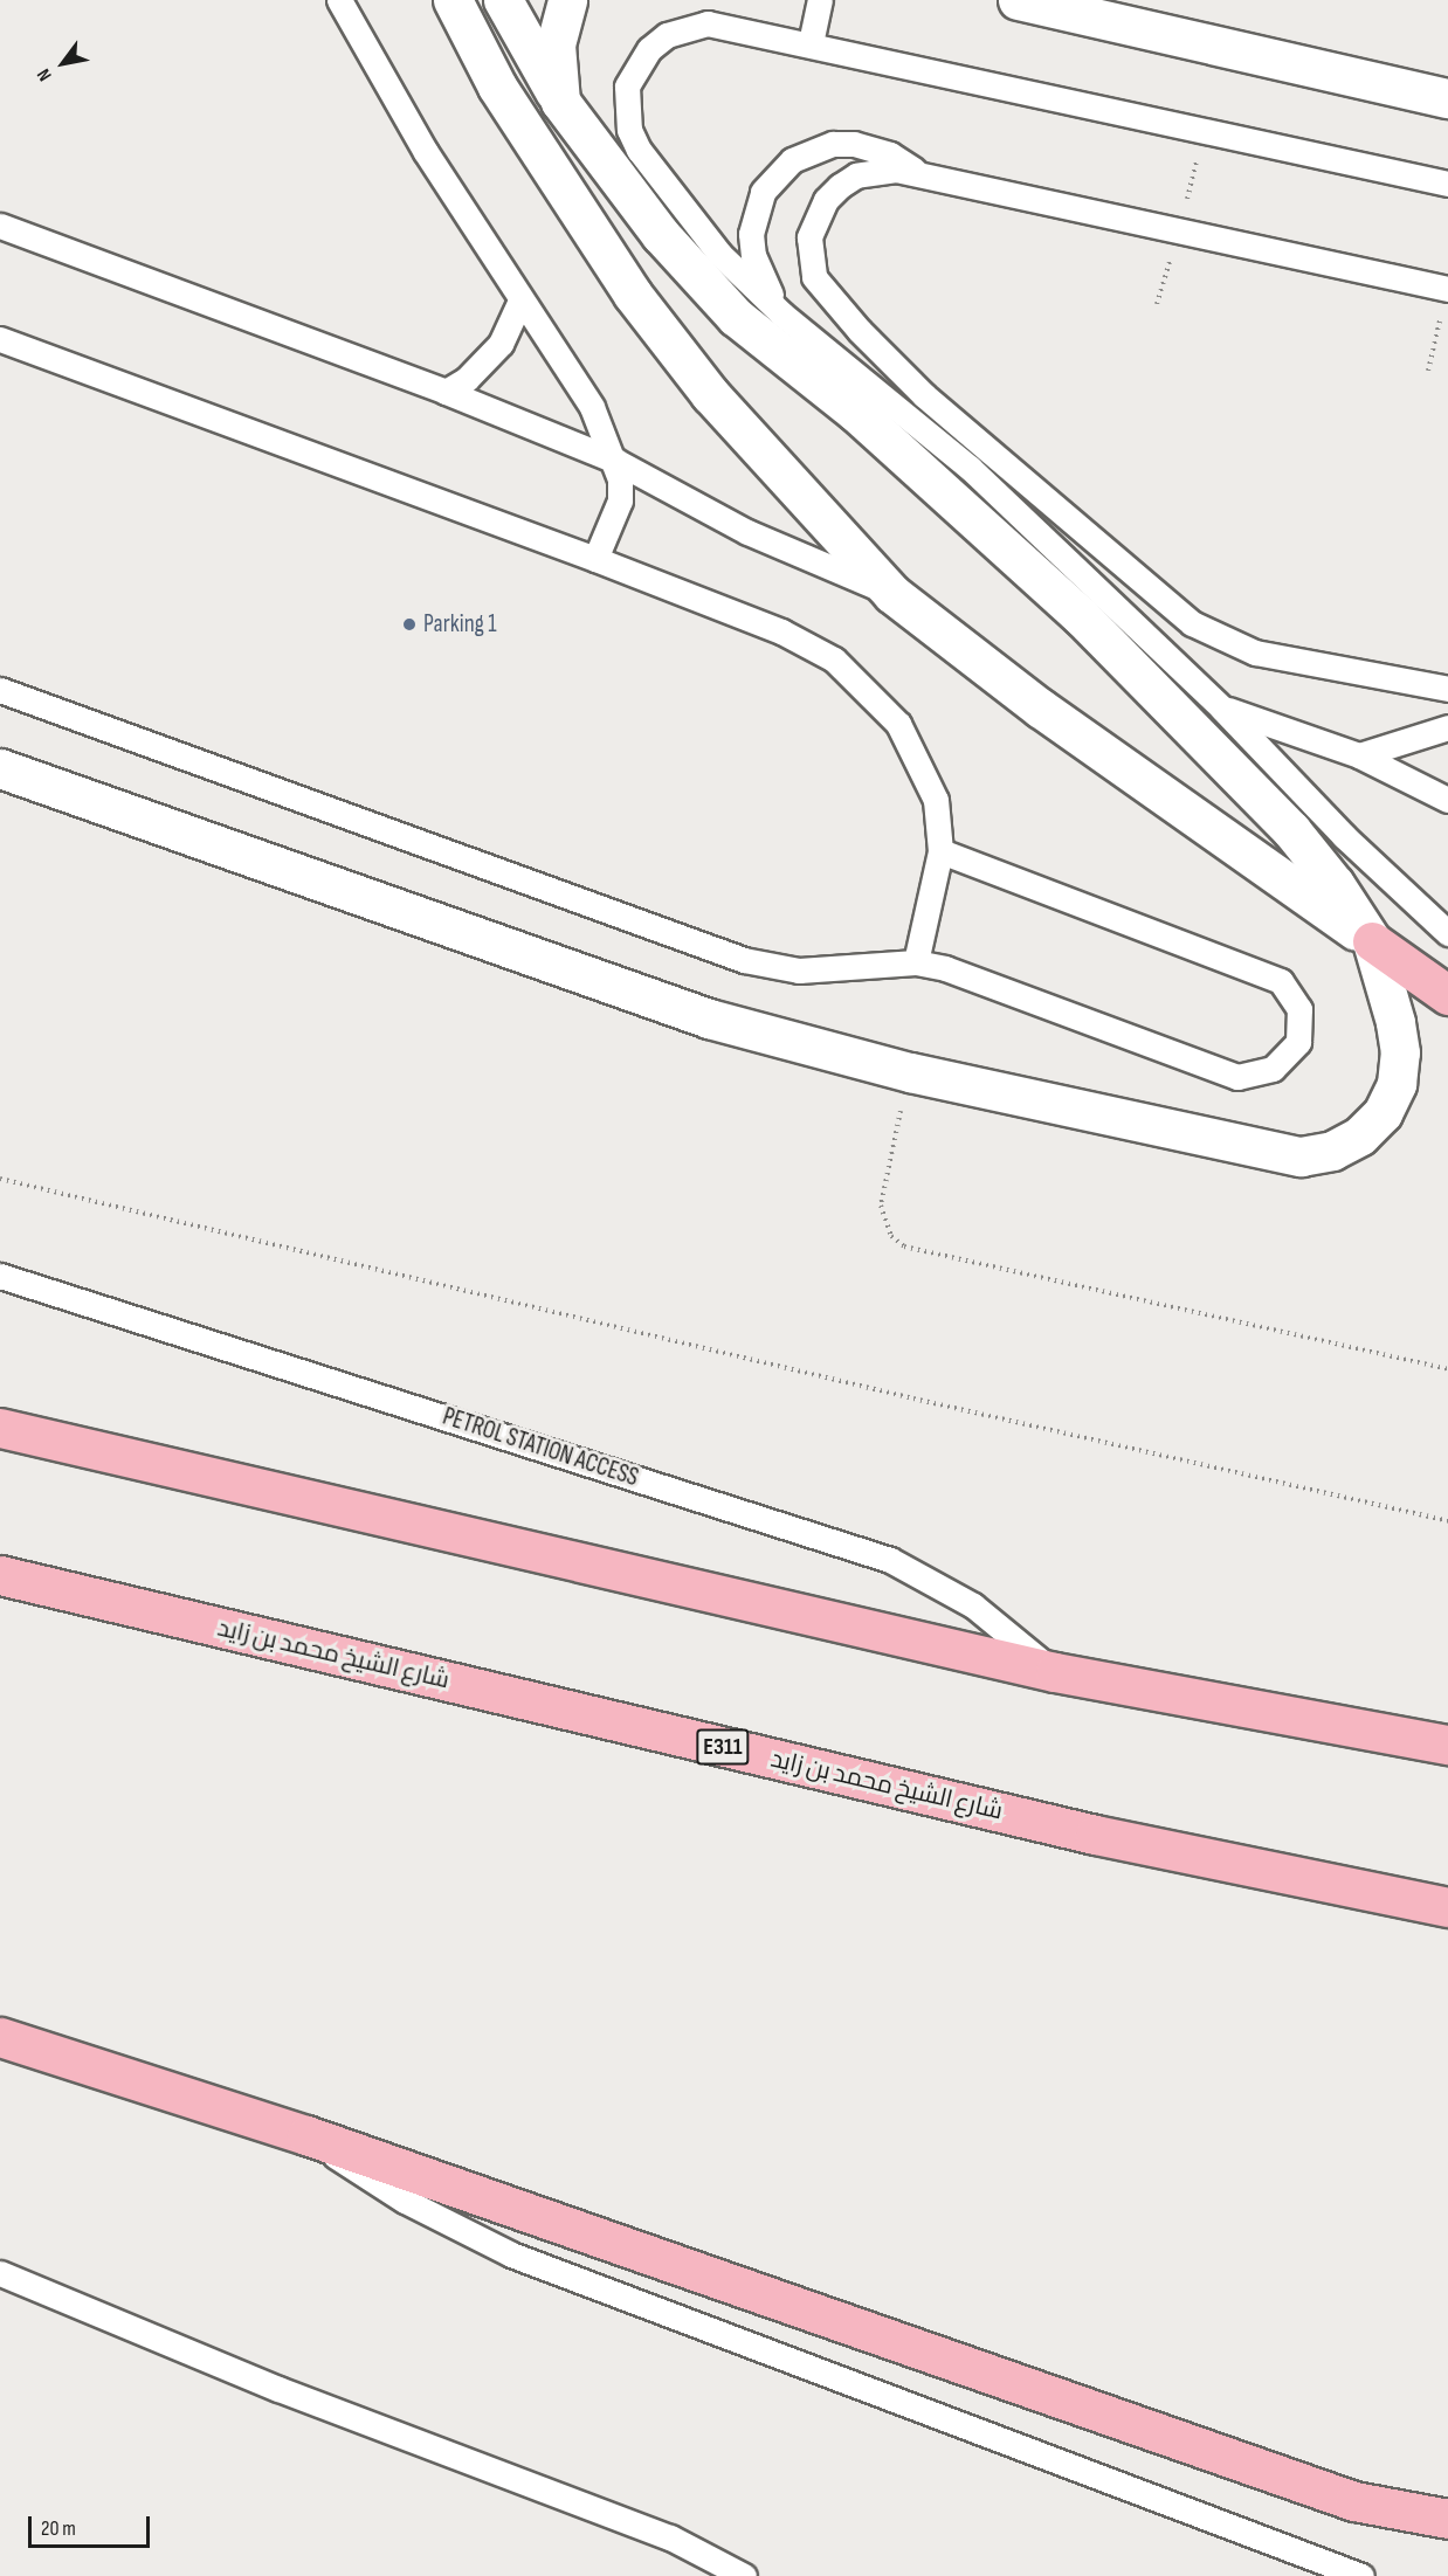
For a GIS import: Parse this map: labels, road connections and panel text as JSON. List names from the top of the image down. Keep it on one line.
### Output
{"streets":{"highway":["شارع الشيخ محمد بن زايد","E311"],"lane":["PETROL STATION ACCESS"]},"places":["Parking 1"],"scale_bar":"20 m","north":"bottom left"}
